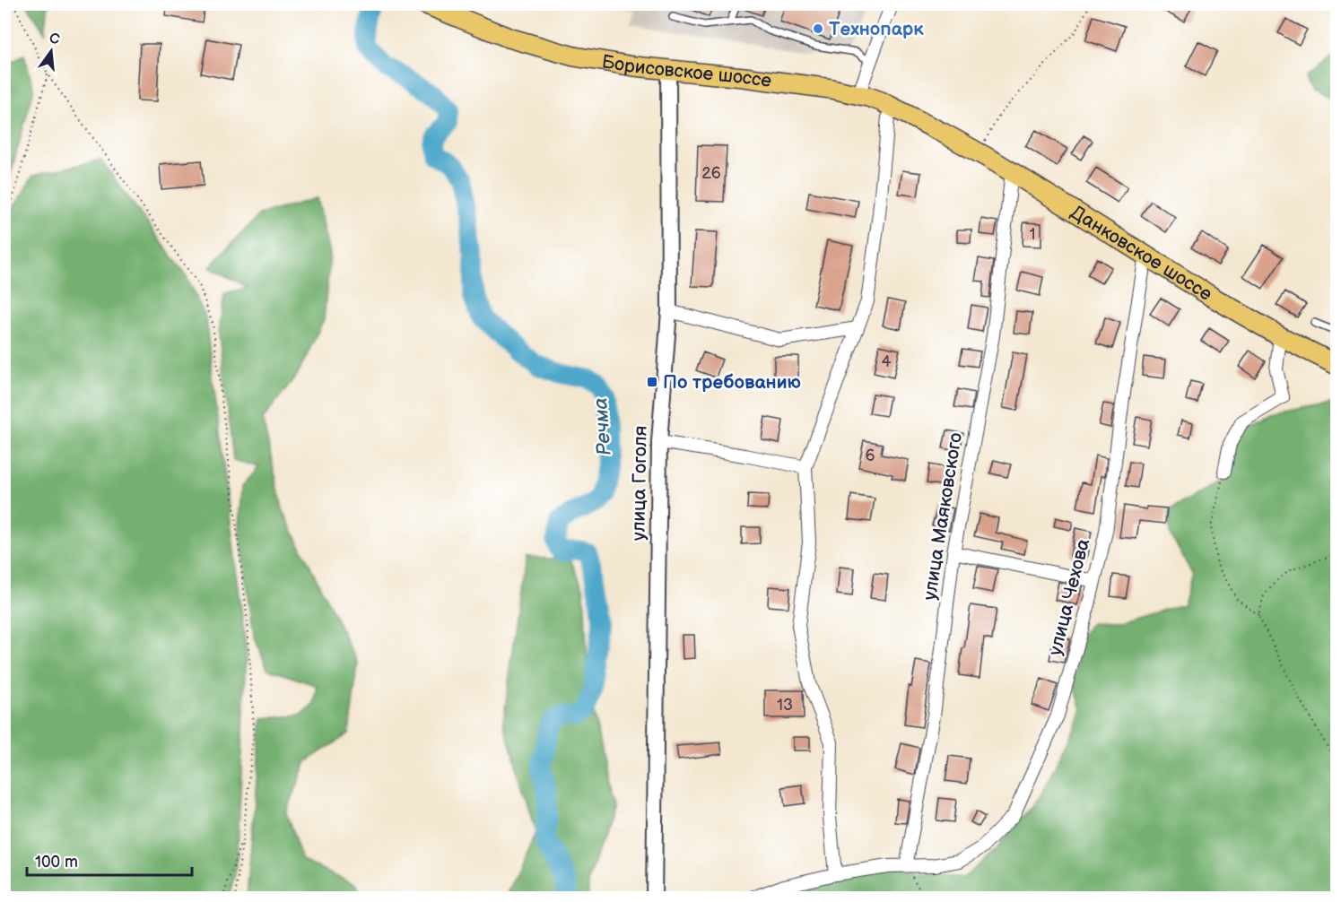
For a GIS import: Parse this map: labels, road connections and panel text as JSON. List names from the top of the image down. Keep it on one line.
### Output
{"streets":{"main road":["Борисовское шоссе","Данковское шоссе"],"street":["улица Гоголя","улица Маяковского","улица Чехова"]},"crossings":[["Борисовское шоссе","Данковское шоссе"],["Борисовское шоссе","улица Гоголя"],["Данковское шоссе","улица Маяковского"],["Данковское шоссе","улица Чехова"],["улица Маяковского","улица Чехова"]],"water":["Речма"],"places":{"other":["Технопарк"],"transit":["По требованию"]},"house_numbers":["26","1","4","6","13"],"scale_bar":"100 m","north":"top"}
